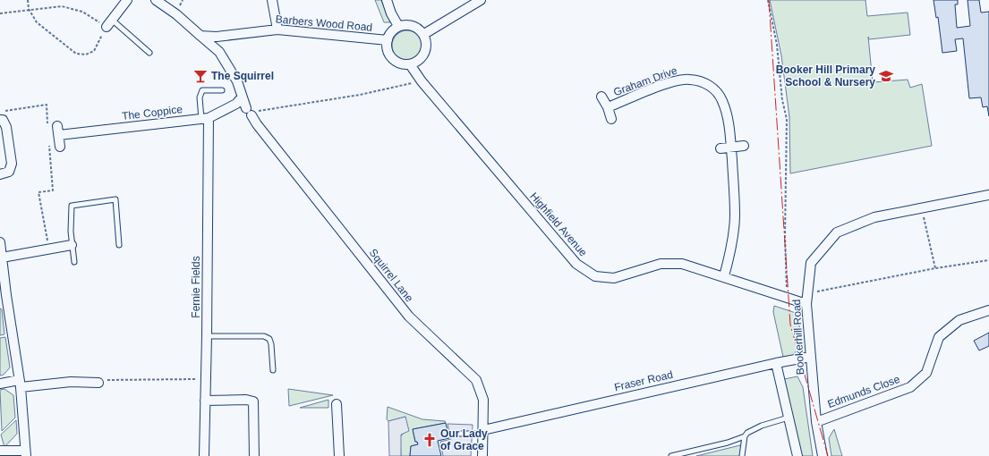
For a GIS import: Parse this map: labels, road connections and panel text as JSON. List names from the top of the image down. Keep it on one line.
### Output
{"streets":{"street":["Barbers Wood Road","Graham Drive","The Coppice","Highfield Avenue","Squirrel Lane","Fernie Fields","Bookerhill Road","Fraser Road","Edmunds Close"]},"crossings":[["Barbers Wood Road","Highfield Avenue"],["Barbers Wood Road","Squirrel Lane"],["Graham Drive","Highfield Avenue"],["The Coppice","Squirrel Lane"],["The Coppice","Fernie Fields"],["Highfield Avenue","Bookerhill Road"],["Squirrel Lane","Fraser Road"],["Bookerhill Road","Fraser Road"],["Bookerhill Road","Edmunds Close"]],"places":{"bar":["The Squirrel"],"school or university":["Booker Hill Primary School & Nursery"],"church":["Our Lady of Grace"]}}
